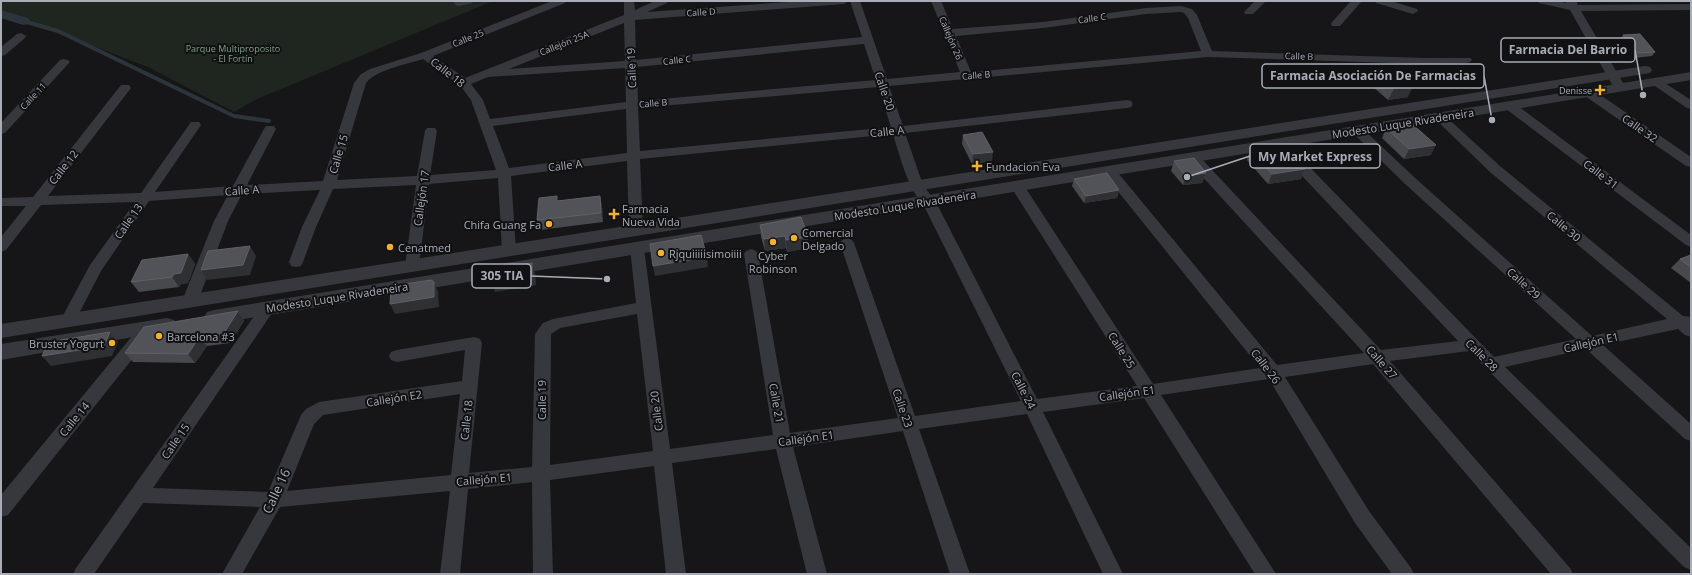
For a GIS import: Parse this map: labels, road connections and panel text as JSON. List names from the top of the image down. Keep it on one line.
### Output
{"streets":{"street":["Calle D","Calle C","Calle 25","Callejón 26","Callejón 25A","Calle B","Calle 19","Calle 18","Calle 20","Calle 11","Modesto Luque Rivadeneira","Calle 32","Calle A","Calle 15","Calle 12","Calle 31","Callejón 17","Calle 13","Calle 30","Calle 29","Callejón E1","Calle 28","Calle 27","Calle 26","Calle 24","Callejón E2","Calle 21","Calle 23","Calle 14","Calle 16"]},"crossings":[["Calle D","Callejón 25A"],["Calle D","Calle 19"],["Calle C","Callejón 26"],["Calle C","Callejón 25A"],["Calle C","Calle B"],["Calle C","Calle 19"],["Calle C","Calle 20"],["Calle 25","Calle 18"],["Calle 25","Modesto Luque Rivadeneira"],["Calle 25","Calle 15"],["Calle 25","Callejón E1"],["Callejón 26","Calle B"],["Callejón 25A","Calle 19"],["Callejón 25A","Calle 18"],["Calle B","Calle 19"],["Calle B","Calle 18"],["Calle B","Calle 20"],["Calle 19","Calle 20"],["Calle 19","Modesto Luque Rivadeneira"],["Calle 19","Calle A"],["Calle 19","Callejón E1"],["Calle 18","Modesto Luque Rivadeneira"],["Calle 18","Calle A"],["Calle 18","Callejón E1"],["Calle 18","Callejón E2"],["Calle 20","Modesto Luque Rivadeneira"],["Calle 20","Calle A"],["Calle 20","Callejón E1"],["Calle 20","Calle 24"],["Modesto Luque Rivadeneira","Calle 32"],["Modesto Luque Rivadeneira","Calle 15"],["Modesto Luque Rivadeneira","Calle 31"],["Modesto Luque Rivadeneira","Callejón 17"],["Modesto Luque Rivadeneira","Calle 13"],["Modesto Luque Rivadeneira","Calle 30"],["Modesto Luque Rivadeneira","Calle 29"],["Modesto Luque Rivadeneira","Calle 28"],["Modesto Luque Rivadeneira","Calle 27"],["Modesto Luque Rivadeneira","Calle 26"],["Modesto Luque Rivadeneira","Calle 24"],["Modesto Luque Rivadeneira","Calle 14"],["Calle A","Calle 15"],["Calle A","Calle 12"],["Calle A","Callejón 17"],["Calle A","Calle 13"],["Calle 15","Callejón E1"],["Calle 30","Callejón E1"],["Calle 29","Callejón E1"],["Callejón E1","Calle 28"],["Callejón E1","Calle 27"],["Callejón E1","Calle 26"],["Callejón E1","Calle 24"],["Callejón E1","Calle 21"],["Callejón E1","Calle 23"],["Callejón E1","Calle 16"],["Callejón E2","Calle 16"]],"parks":["Parque Multiproposito - El Fortín"],"places":{"health":["Denisse","Fundacion Eva","Farmacia Nueva Vida"],"other":["Farmacia Del Barrio","Farmacia Asociación De Farmacias","My Market Express","Chifa Guang Fa","Comercial Delgado","Cyber Robinson","Cenatmed","Rjquiiiiisimoiiii","305 TIA","Barcelona #3","Bruster Yogurt"]}}
